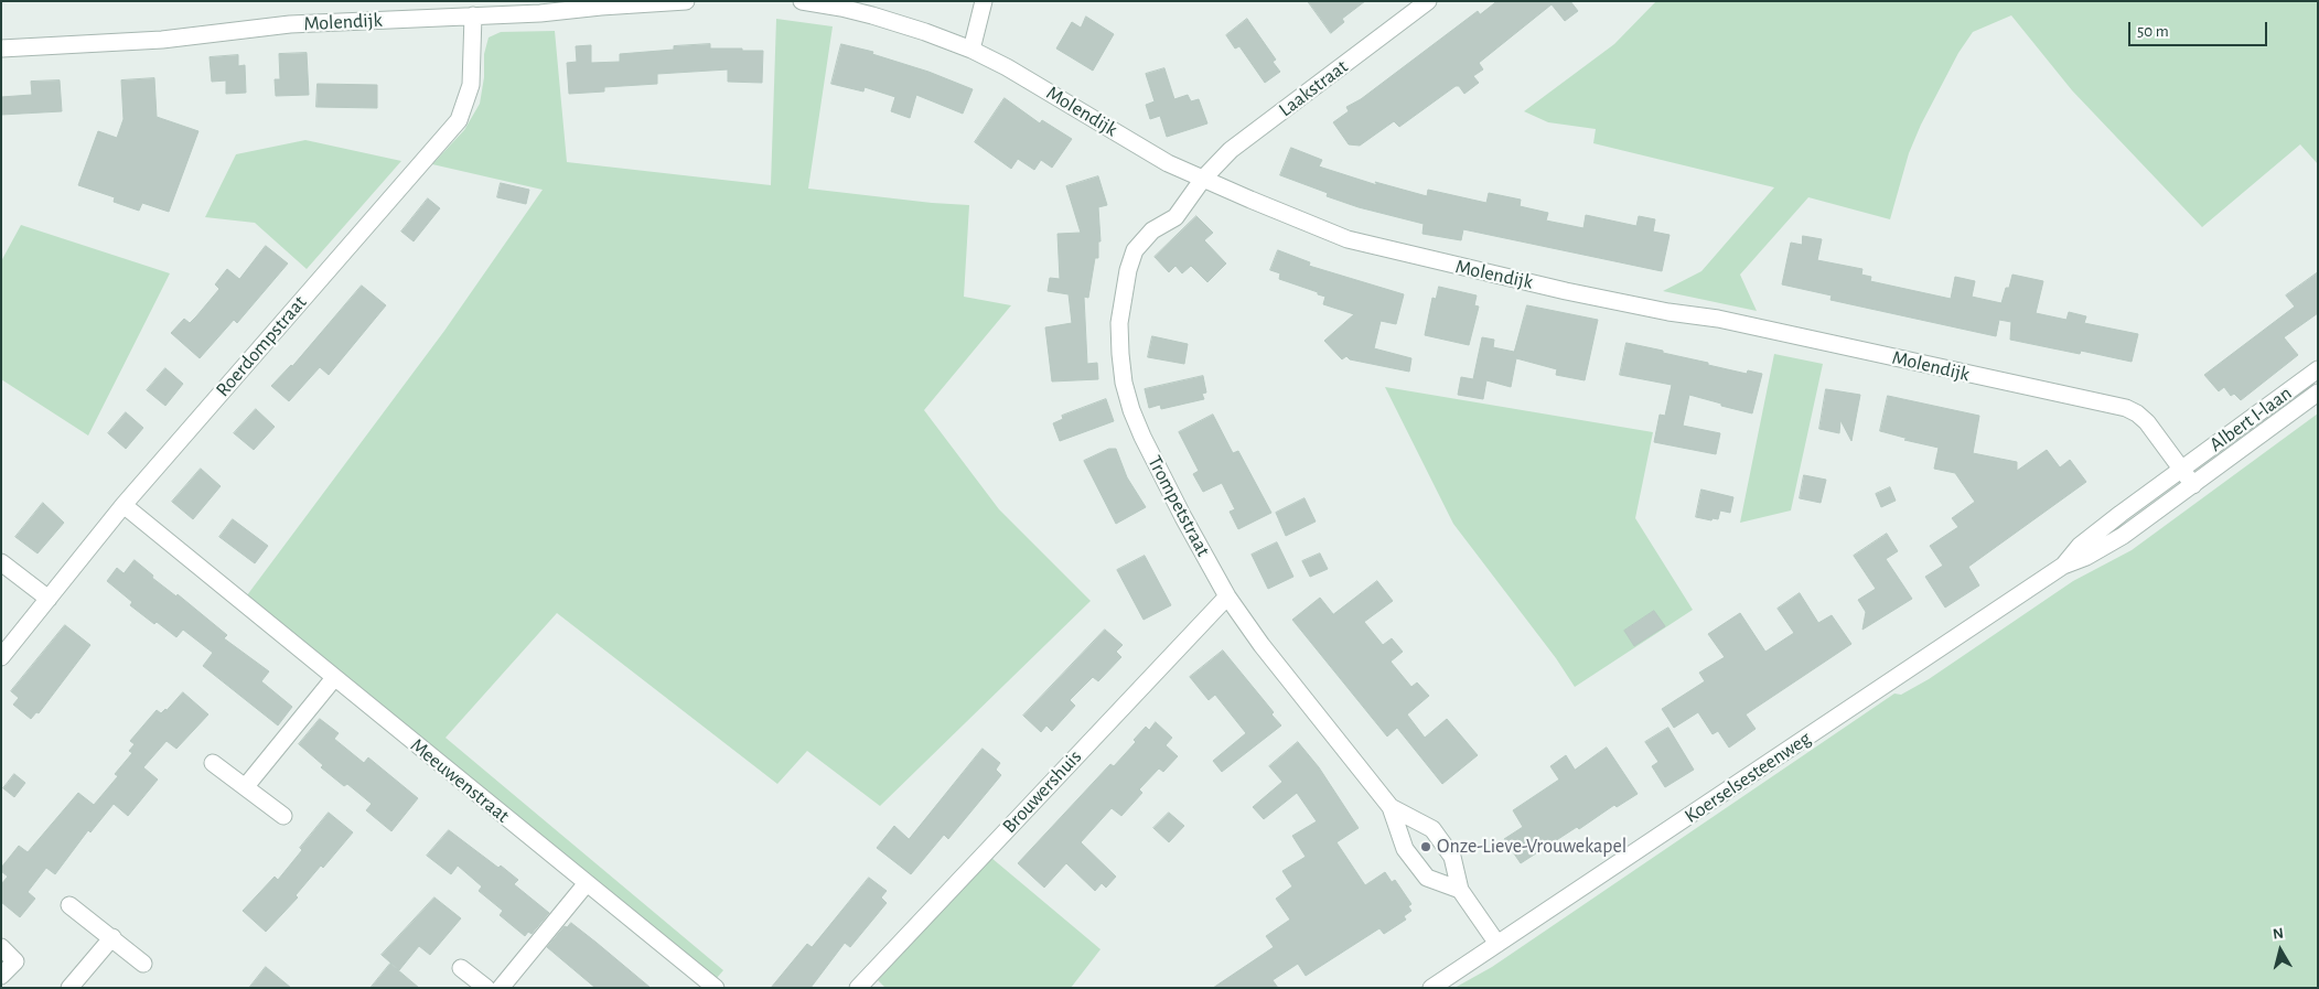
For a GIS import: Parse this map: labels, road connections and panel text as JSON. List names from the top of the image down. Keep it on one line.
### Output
{"streets":{"street":["Molendijk","Laakstraat","Roerdompstraat","Albert I-laan","Trompetstraat","Koerselsesteenweg","Meeuwenstraat","Brouwershuis"]},"crossings":[["Molendijk","Laakstraat"],["Molendijk","Roerdompstraat"],["Molendijk","Albert I-laan"],["Molendijk","Trompetstraat"],["Molendijk","Koerselsesteenweg"],["Laakstraat","Trompetstraat"],["Roerdompstraat","Meeuwenstraat"],["Albert I-laan","Koerselsesteenweg"],["Trompetstraat","Koerselsesteenweg"],["Trompetstraat","Brouwershuis"]],"places":["Onze-Lieve-Vrouwekapel"],"scale_bar":"50 m","north":"top"}
